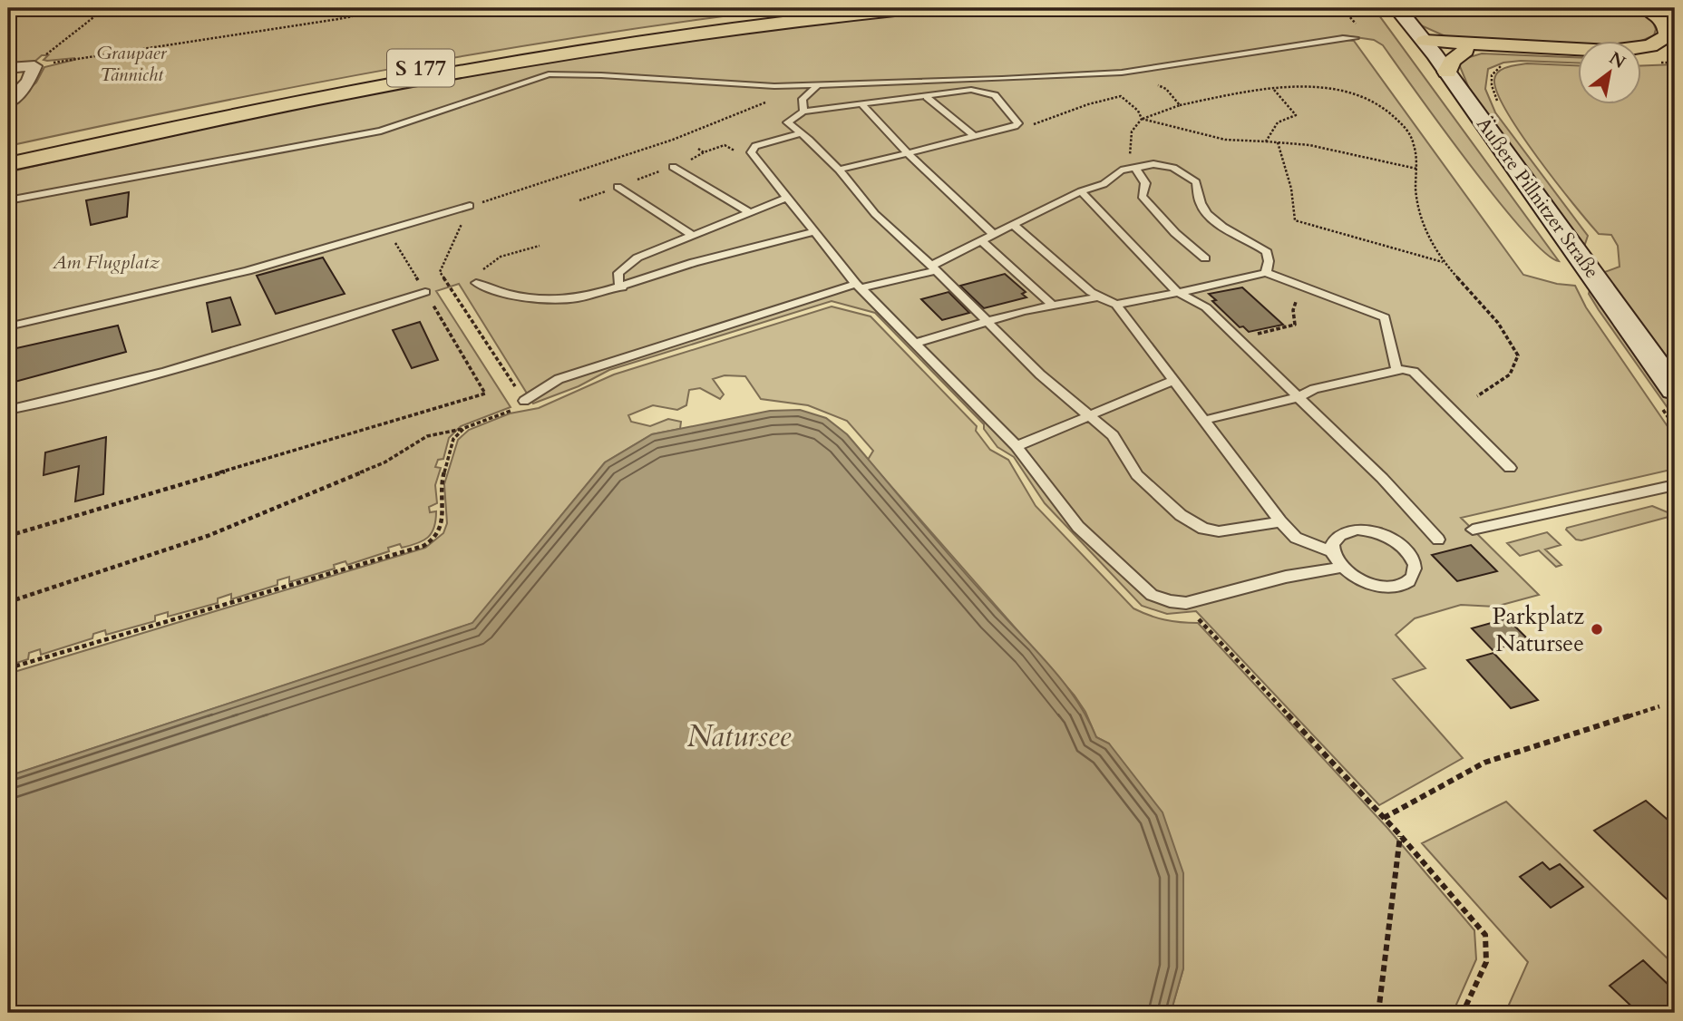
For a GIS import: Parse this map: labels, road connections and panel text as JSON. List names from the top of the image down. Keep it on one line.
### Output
{"streets":{"highway":["S 177"],"main road":["Äußere Pillnitzer Straße"]},"water":["Natursee"],"parks":["Graupaer Tännicht","Am Flugplatz"],"places":["Parkplatz Natursee"],"north":"top right"}
